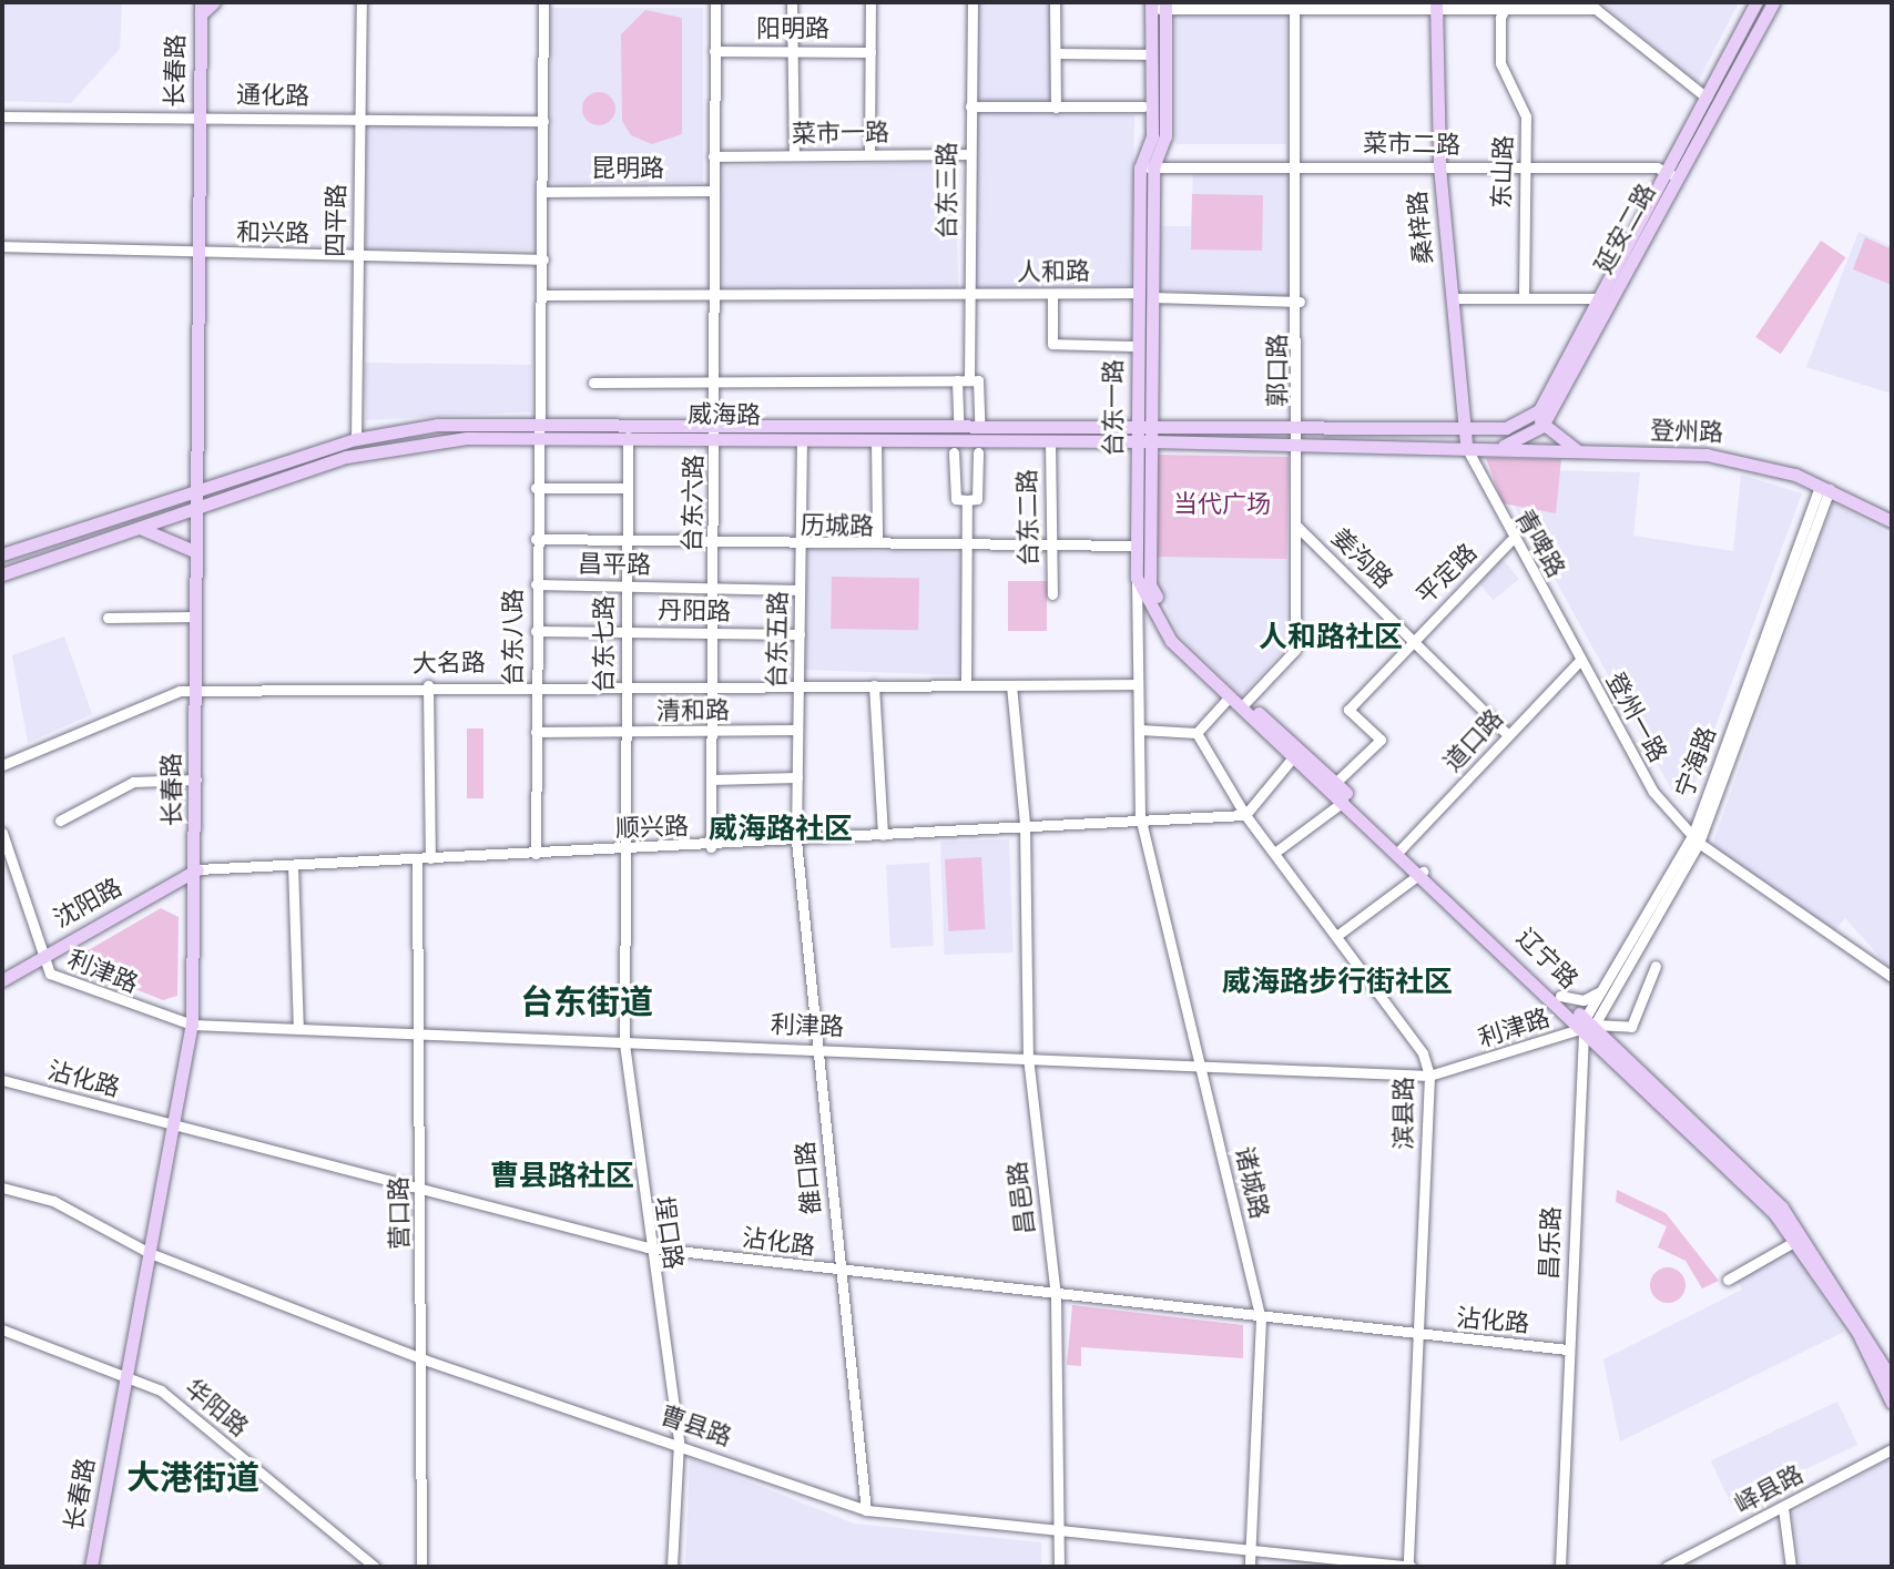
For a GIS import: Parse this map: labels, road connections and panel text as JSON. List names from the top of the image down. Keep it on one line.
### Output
{"streets":{"main road":["长春路","桑梓路","延安二路","台东一路","威海路","登州路","沈阳路","辽宁路"],"street":["阳明路","通化路","菜市一路","菜市二路","昆明路","东山路","台东三路","四平路","和兴路","人和路","郭口路","台东六路","台东二路","历城路","青啤路","姜沟路","昌平路","平定路","丹阳路","台东八路","台东五路","台东七路","大名路","清和路","登州一路","道口路","宁海路","顺兴路","利津路","沾化路","滨县路","雒口路","诸城路","昌邑路","营口路","埕口路","昌乐路","华阳路","曹县路","峄县路"]},"crossings":[["阳明路","台东六路"],["长春路","通化路"],["长春路","和兴路"],["长春路","威海路"],["长春路","大名路"],["长春路","顺兴路"],["长春路","沈阳路"],["长春路","利津路"],["长春路","沾化路"],["长春路","华阳路"],["长春路","曹县路"],["通化路","四平路"],["通化路","台东八路"],["菜市一路","台东三路"],["菜市一路","台东六路"],["菜市二路","东山路"],["菜市二路","桑梓路"],["菜市二路","延安二路"],["菜市二路","郭口路"],["菜市二路","台东一路"],["昆明路","台东六路"],["昆明路","台东八路"],["台东三路","人和路"],["四平路","和兴路"],["四平路","威海路"],["桑梓路","威海路"],["桑梓路","登州路"],["桑梓路","青啤路"],["和兴路","台东八路"],["人和路","郭口路"],["人和路","台东一路"],["郭口路","威海路"],["郭口路","姜沟路"],["郭口路","辽宁路"],["台东一路","威海路"],["台东一路","历城路"],["台东一路","顺兴路"],["台东一路","辽宁路"],["台东一路","诸城路"],["威海路","登州路"],["威海路","台东六路"],["威海路","台东二路"],["威海路","青啤路"],["威海路","台东八路"],["威海路","台东五路"],["威海路","台东七路"],["登州路","青啤路"],["登州路","宁海路"],["台东六路","历城路"],["台东六路","昌平路"],["台东六路","丹阳路"],["台东六路","大名路"],["台东六路","清和路"],["台东六路","顺兴路"],["台东二路","历城路"],["历城路","台东八路"],["历城路","台东五路"],["历城路","台东七路"],["青啤路","平定路"],["青啤路","登州一路"],["青啤路","道口路"],["姜沟路","平定路"],["姜沟路","道口路"],["昌平路","台东八路"],["昌平路","台东五路"],["昌平路","台东七路"],["平定路","辽宁路"],["丹阳路","台东八路"],["丹阳路","台东五路"],["丹阳路","台东七路"],["台东八路","大名路"],["台东八路","清和路"],["台东八路","顺兴路"],["台东五路","大名路"],["台东五路","清和路"],["台东五路","顺兴路"],["台东五路","雒口路"],["台东七路","大名路"],["台东七路","清和路"],["台东七路","顺兴路"],["台东七路","埕口路"],["登州一路","道口路"],["登州一路","宁海路"],["道口路","辽宁路"],["宁海路","辽宁路"],["宁海路","利津路"],["宁海路","昌乐路"],["顺兴路","沈阳路"],["顺兴路","滨县路"],["顺兴路","雒口路"],["顺兴路","诸城路"],["顺兴路","昌邑路"],["顺兴路","营口路"],["顺兴路","埕口路"],["沈阳路","利津路"],["辽宁路","利津路"],["辽宁路","昌乐路"],["利津路","滨县路"],["利津路","雒口路"],["利津路","诸城路"],["利津路","昌邑路"],["利津路","营口路"],["利津路","埕口路"],["利津路","昌乐路"],["沾化路","滨县路"],["沾化路","雒口路"],["沾化路","诸城路"],["沾化路","昌邑路"],["沾化路","营口路"],["沾化路","埕口路"],["沾化路","昌乐路"],["滨县路","曹县路"],["雒口路","曹县路"],["诸城路","曹县路"],["昌邑路","曹县路"],["营口路","曹县路"],["埕口路","曹县路"]],"districts":["人和路社区","威海路社区","威海路步行街社区","台东街道","曹县路社区","大港街道"],"parks":["当代广场"]}
